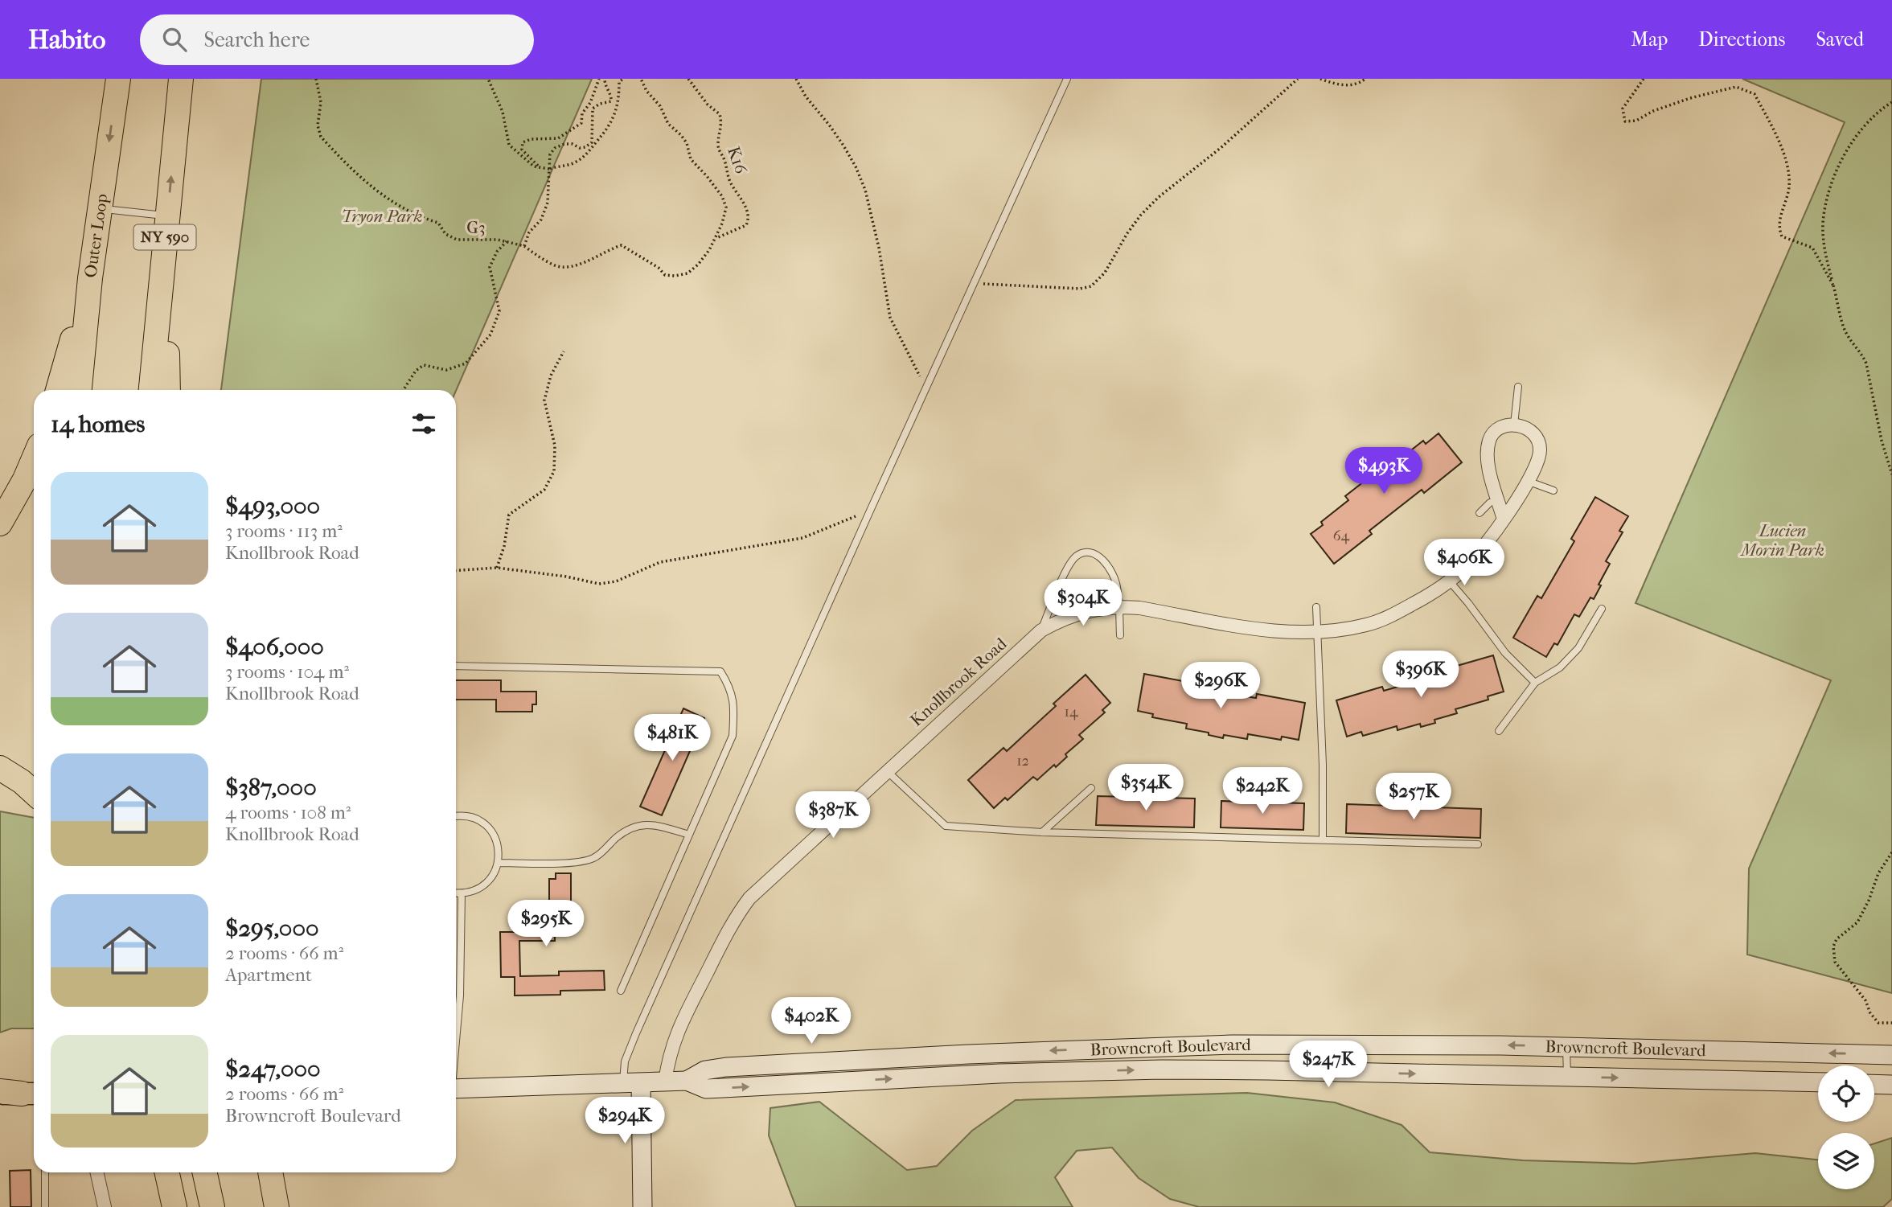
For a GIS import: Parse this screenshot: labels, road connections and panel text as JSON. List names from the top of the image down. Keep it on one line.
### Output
{"streets":{"highway":["Outer Loop","NY 590"],"main road":["Browncroft Boulevard"],"street":["Knollbrook Road"],"path":["K16","G3"]},"crossings":[["K16","G3"],["Knollbrook Road","Browncroft Boulevard"]],"parks":["Tryon Park","Lucien Morin Park"],"house_numbers":["64","14","12"],"page":{"header":"Habito","search":"Search here","nav":["Map","Directions","Saved"],"heading":"14 homes","price":["$493K","$406K","$304K","$396K","$296K","$481K","$354K","$242K","$257K","$387K","$295K","$402K","$247K","$294K"],"list":[{"name":"$493,000","note":"3 rooms · 113 m² · Knollbrook Road"},{"name":"$406,000","note":"3 rooms · 104 m² · Knollbrook Road"},{"name":"$387,000","note":"4 rooms · 108 m² · Knollbrook Road"},{"name":"$295,000","note":"2 rooms · 66 m² · Apartment"},{"name":"$247,000","note":"2 rooms · 66 m² · Browncroft Boulevard"}]}}
